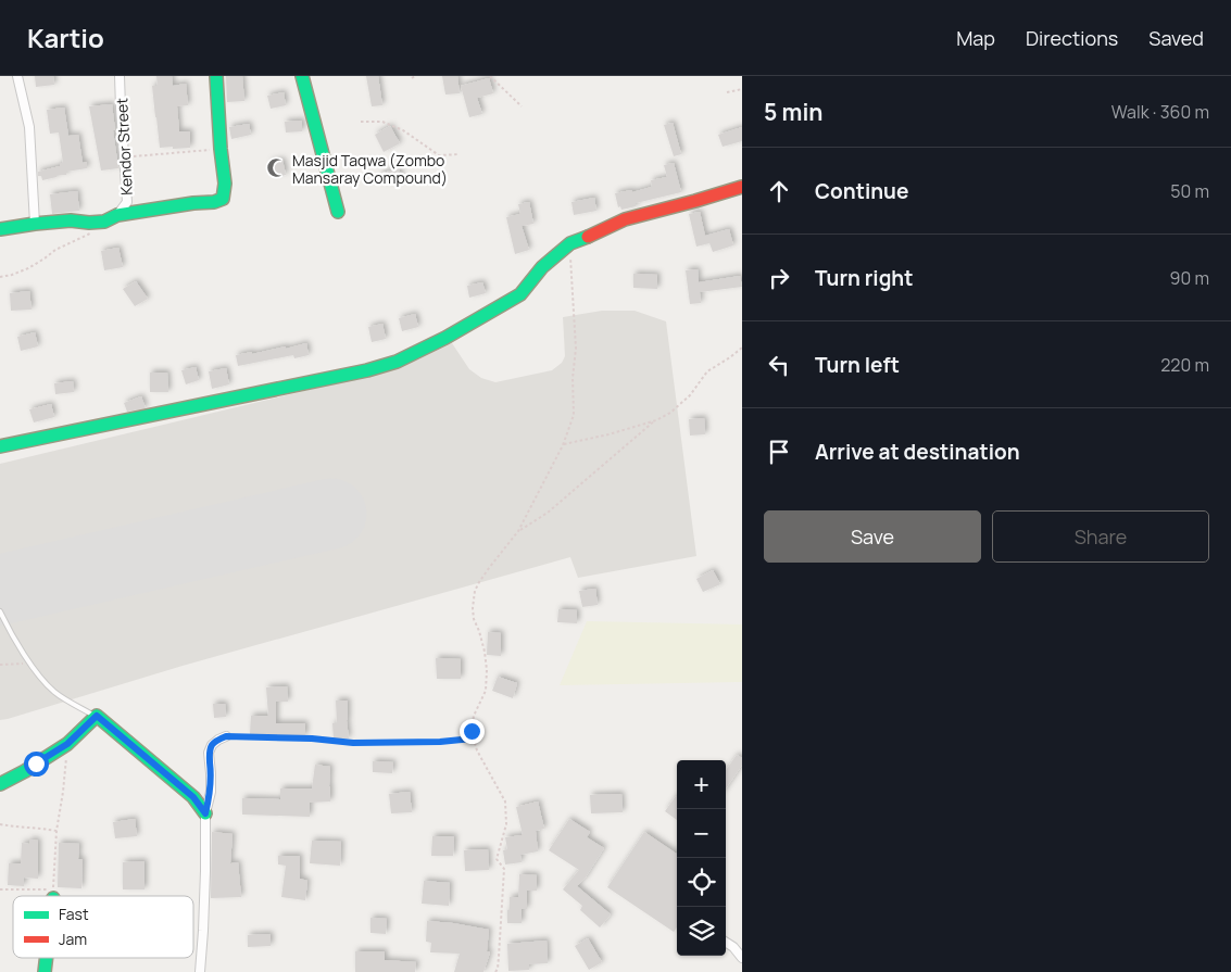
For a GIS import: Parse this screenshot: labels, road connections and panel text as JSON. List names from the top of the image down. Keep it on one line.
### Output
{"streets":{"street":["Kendor Street"]},"places":{"mosque":["Masjid Taqwa (Zombo Mansaray Compound)"]},"legend":["Fast","Jam"],"page":{"header":"Kartio","nav":["Map","Directions","Saved"],"heading":["5 min","Walk · 360 m"],"list":[["Continue","50 m"],["Turn right","90 m"],["Turn left","220 m"],"Arrive at destination"],"buttons":["Save","Share"],"map_buttons":["+","−"]}}
